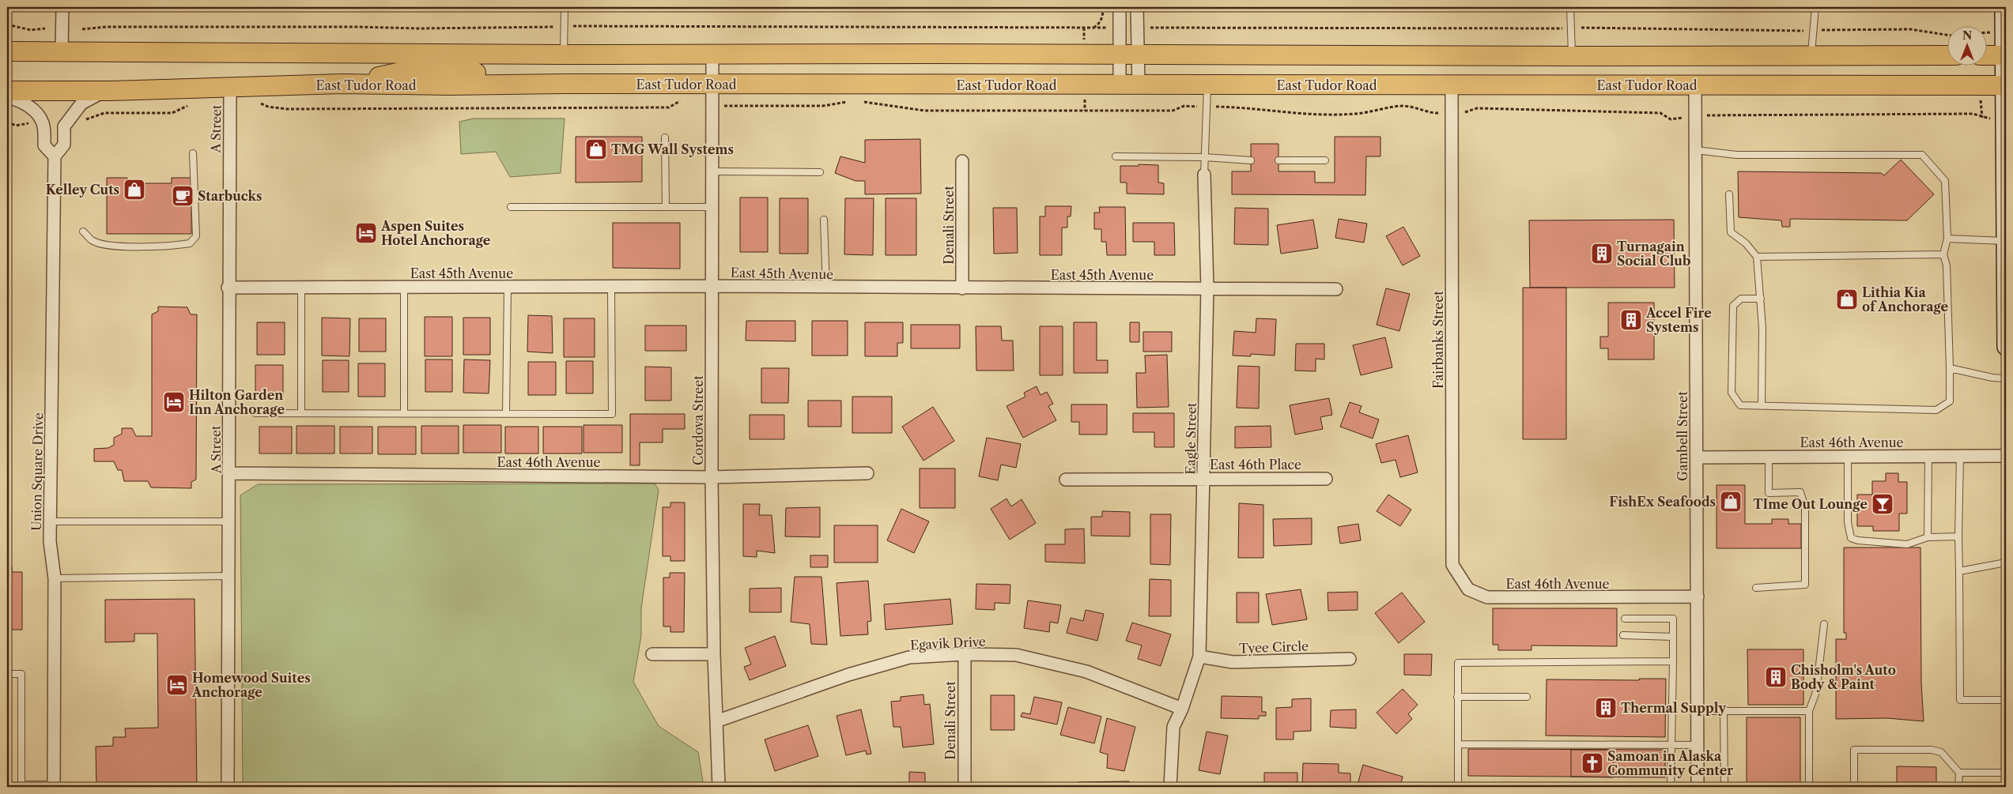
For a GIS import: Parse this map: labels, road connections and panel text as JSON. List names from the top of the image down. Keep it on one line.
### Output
{"streets":{"main road":["East Tudor Road"],"street":["A Street","Denali Street","East 45th Avenue","Fairbanks Street","Cordova Street","Gambell Street","Eagle Street","East 46th Avenue","East 46th Place","Union Square Drive","Egavik Drive","Tyee Circle"]},"crossings":[["East Tudor Road","A Street"],["East Tudor Road","Fairbanks Street"],["East Tudor Road","Cordova Street"],["East Tudor Road","Gambell Street"],["East Tudor Road","Eagle Street"],["A Street","East 45th Avenue"],["A Street","East 46th Avenue"],["Denali Street","East 45th Avenue"],["Denali Street","Egavik Drive"],["East 45th Avenue","Cordova Street"],["East 45th Avenue","Eagle Street"],["Fairbanks Street","East 46th Avenue"],["Cordova Street","East 46th Avenue"],["Cordova Street","Egavik Drive"],["Gambell Street","East 46th Avenue"],["Eagle Street","East 46th Place"],["Eagle Street","Egavik Drive"],["Eagle Street","Tyee Circle"]],"places":{"shop":["TMG Wall Systems","Kelley Cuts","Lithia Kia of Anchorage","FishEx Seafoods"],"cafe":["Starbucks"],"hotel":["Aspen Suites Hotel Anchorage","Hilton Garden Inn Anchorage","Homewood Suites Anchorage"],"building":["Turnagain Social Club","Accel Fire Systems","Chisholm's Auto Body & Paint","Thermal Supply"],"bar":["TIme Out Lounge"],"church":["Samoan in Alaska Community Center"]},"north":"top"}
